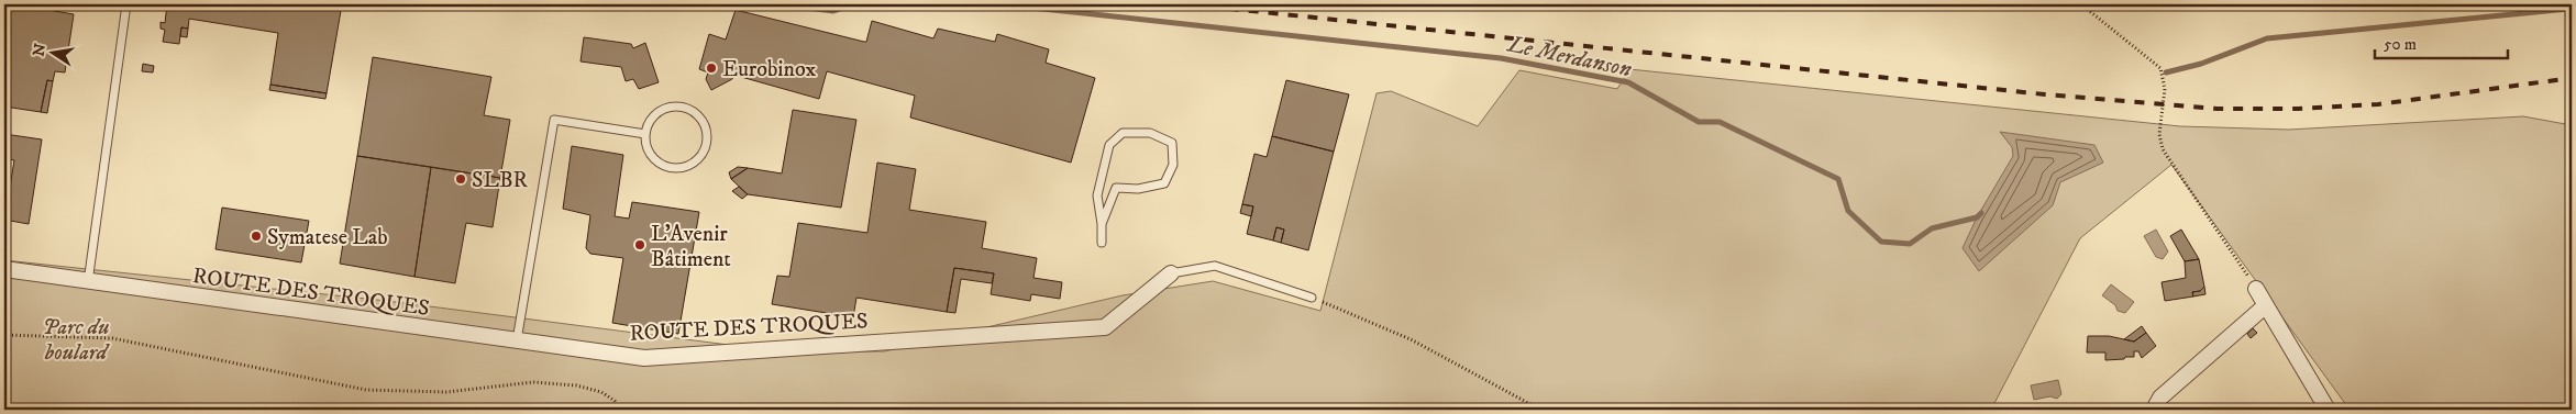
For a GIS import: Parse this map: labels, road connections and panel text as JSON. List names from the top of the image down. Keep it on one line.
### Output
{"streets":{"street":["ROUTE DES TROQUES"]},"water":["Le Merdanson"],"parks":["Parc du boulard"],"places":["Eurobinox","SLBR","Symatese Lab","L'Avenir Bâtiment"],"scale_bar":"50 m","north":"left"}
